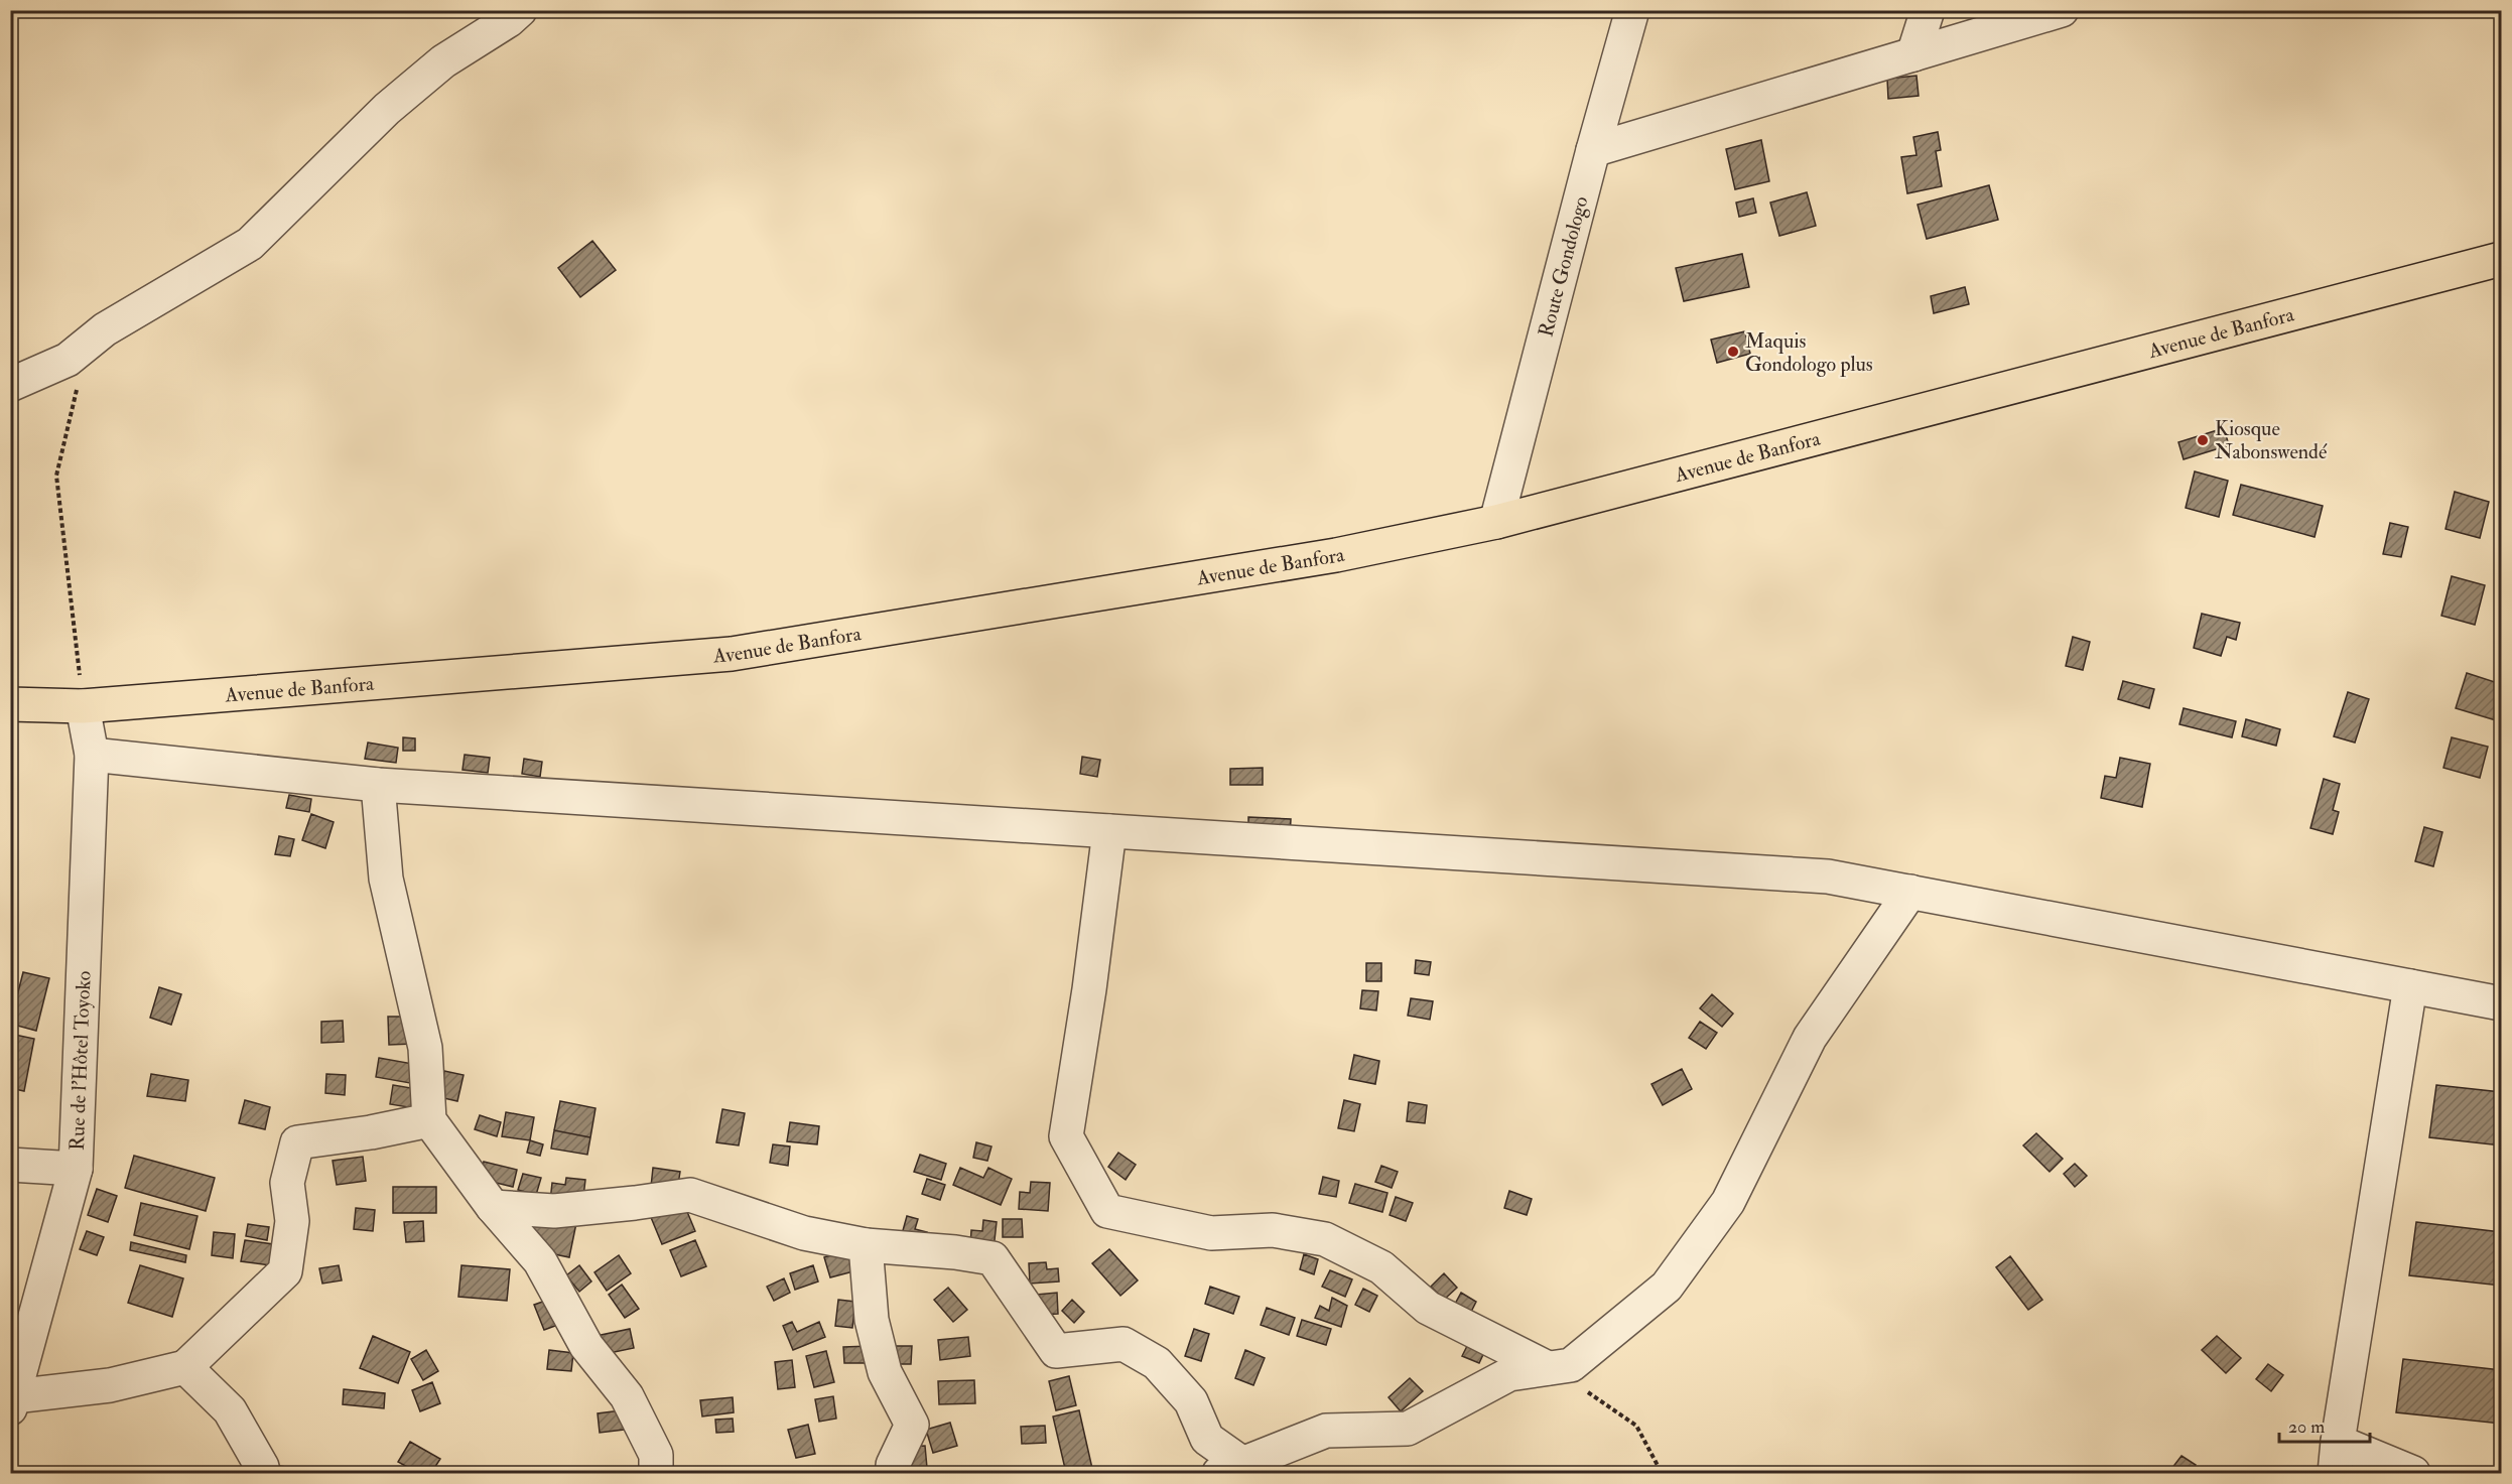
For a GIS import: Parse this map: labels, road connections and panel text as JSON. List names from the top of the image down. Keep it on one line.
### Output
{"streets":{"main road":["Avenue de Banfora"],"street":["Route Gondologo","Rue de l'Hôtel Toyoko"]},"crossings":[["Route Gondologo","Avenue de Banfora"],["Avenue de Banfora","Rue de l'Hôtel Toyoko"]],"places":["Maquis Gondologo plus","Kiosque Nabonswendé"],"scale_bar":"20 m"}
